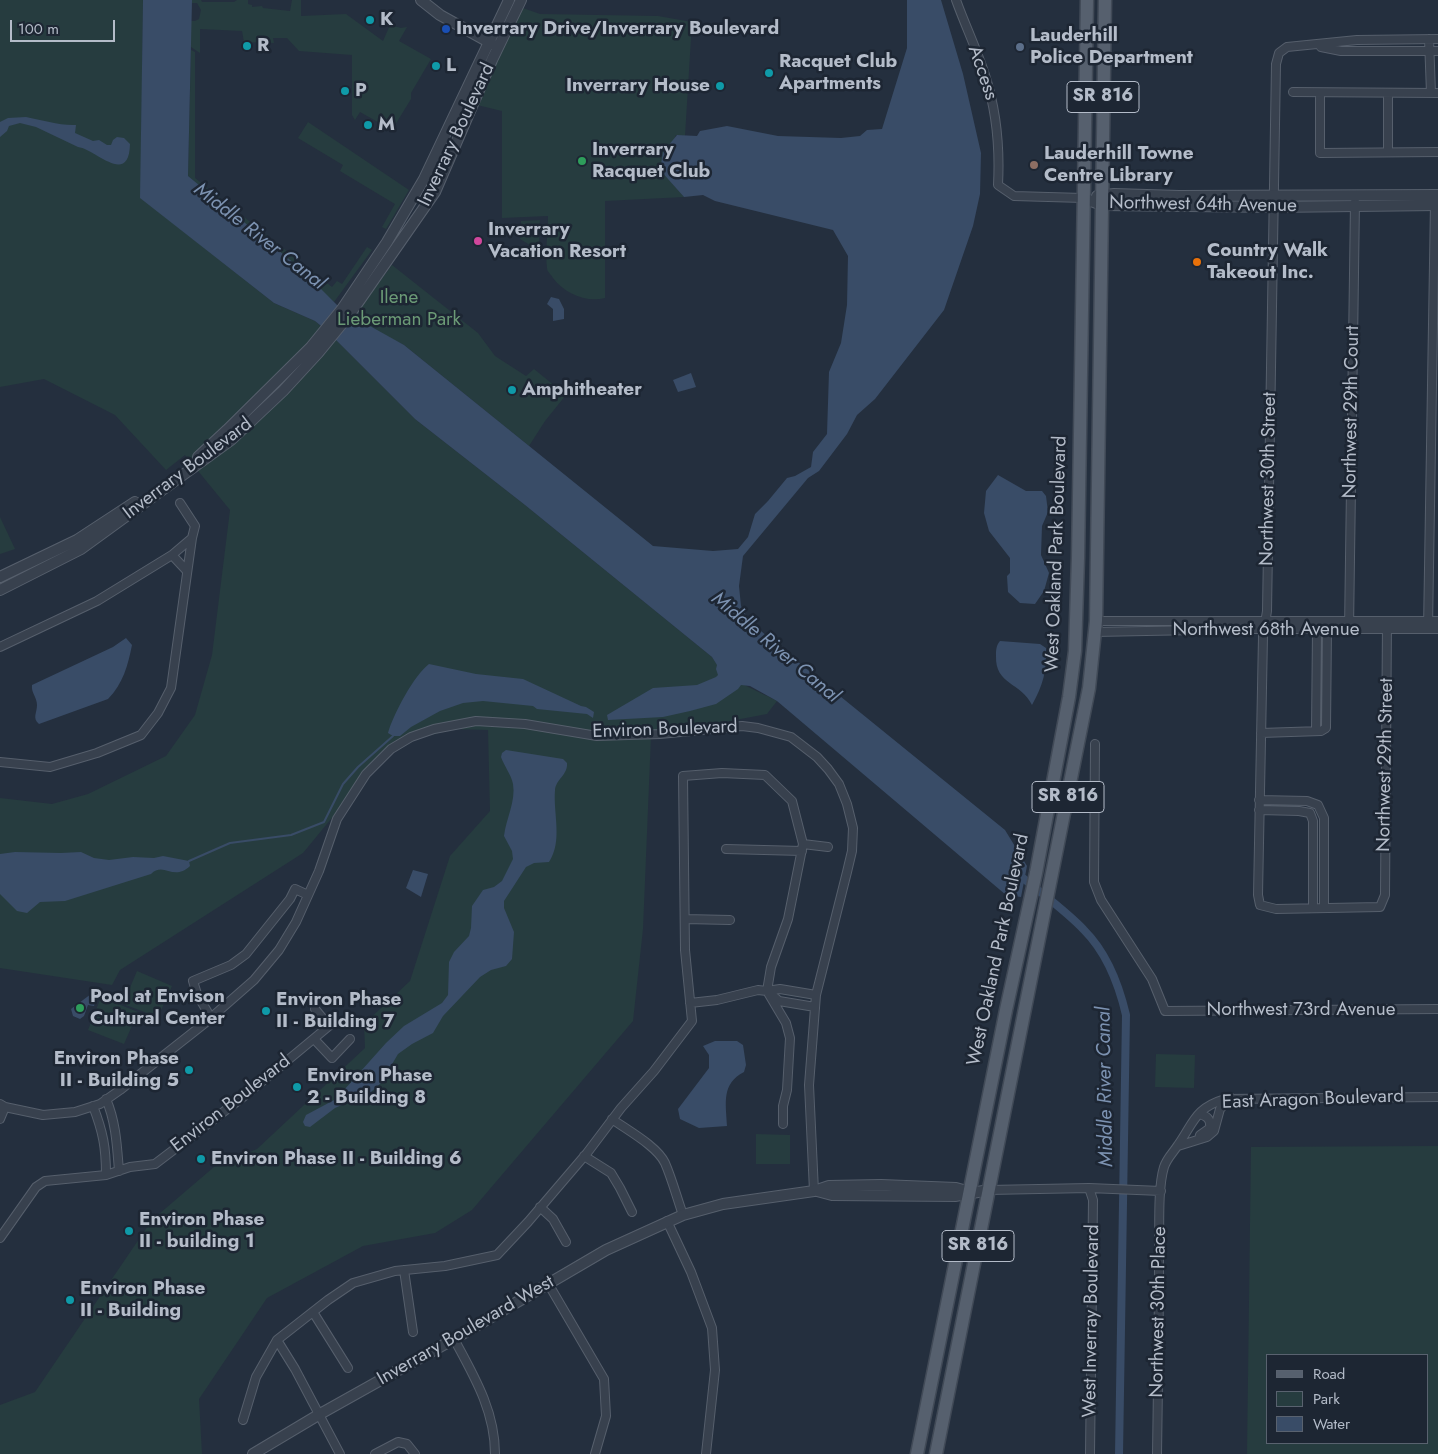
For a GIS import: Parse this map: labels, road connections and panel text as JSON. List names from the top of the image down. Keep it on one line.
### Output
{"streets":{"main road":["SR 816","West Oakland Park Boulevard"],"street":["Access","Inverrary Boulevard","Northwest 64th Avenue","Northwest 29th Court","Northwest 30th Street","Northwest 68th Avenue","Environ Boulevard","Northwest 29th Street","Northwest 73rd Avenue","East Aragon Boulevard","Northwest 30th Place","West Inverray Boulevard","Inverrary Boulevard West"]},"crossings":[["Access","Northwest 64th Avenue"],["Access","West Oakland Park Boulevard"],["Northwest 64th Avenue","Northwest 29th Court"],["Northwest 64th Avenue","Northwest 30th Street"],["Northwest 64th Avenue","West Oakland Park Boulevard"],["Northwest 29th Court","Northwest 68th Avenue"],["Northwest 30th Street","Northwest 68th Avenue"],["West Oakland Park Boulevard","Northwest 68th Avenue"],["West Oakland Park Boulevard","Inverrary Boulevard West"],["Northwest 68th Avenue","Northwest 29th Street"],["Environ Boulevard","Inverrary Boulevard West"],["East Aragon Boulevard","Northwest 30th Place"],["Northwest 30th Place","Inverrary Boulevard West"],["West Inverray Boulevard","Inverrary Boulevard West"]],"water":["Middle River Canal"],"parks":["Ilene Lieberman Park"],"places":["K","Inverrary Drive/Inverrary Boulevard","R","Lauderhill Police Department","L","Racquet Club Apartments","Inverrary House","P","M","Inverrary Racquet Club","Lauderhill Towne Centre Library","Inverrary Vacation Resort","Country Walk Takeout Inc.","Amphitheater","Pool at Envison Cultural Center","Environ Phase II - Building 7","Environ Phase II - Building 5","Environ Phase 2 - Building 8","Environ Phase II - Building 6","Environ Phase II - building 1","Environ Phase II - Building"],"legend":["Road","Park","Water"],"scale_bar":"100 m"}
